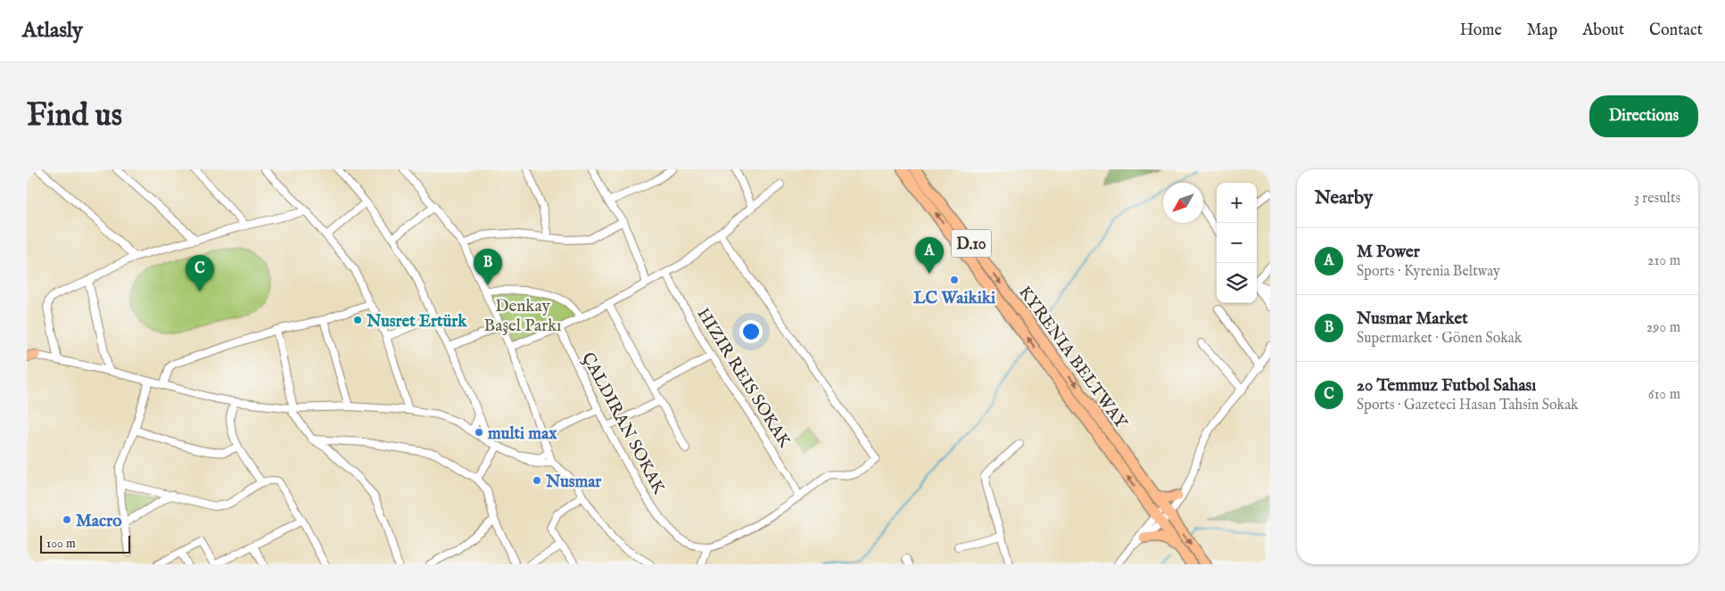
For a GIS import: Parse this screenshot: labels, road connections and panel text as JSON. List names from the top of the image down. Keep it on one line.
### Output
{"streets":{"highway":["D.10","KYRENIA BELTWAY"]},"parks":["Denkay Başel Parkı"],"places":["LC Waikiki","Nusret Ertürk","multi max","Nusmar","Macro"],"scale_bar":"100 m","north":"bottom left","page":{"header":"Atlasly","nav":["Home","Map","About","Contact"],"buttons":"Directions","title":"Find us","heading":["Nearby","3 results"],"map_buttons":["+","−"],"list":[{"mark":"A","name":"M Power","note":"Sports · Kyrenia Beltway","value":"210 m"},{"mark":"B","name":"Nusmar Market","note":"Supermarket · Gönen Sokak","value":"290 m"},{"mark":"C","name":"20 Temmuz Futbol Sahası","note":"Sports · Gazeteci Hasan Tahsin Sokak","value":"610 m"}],"pins":["A","B","C"],"scale":"100 m"}}
